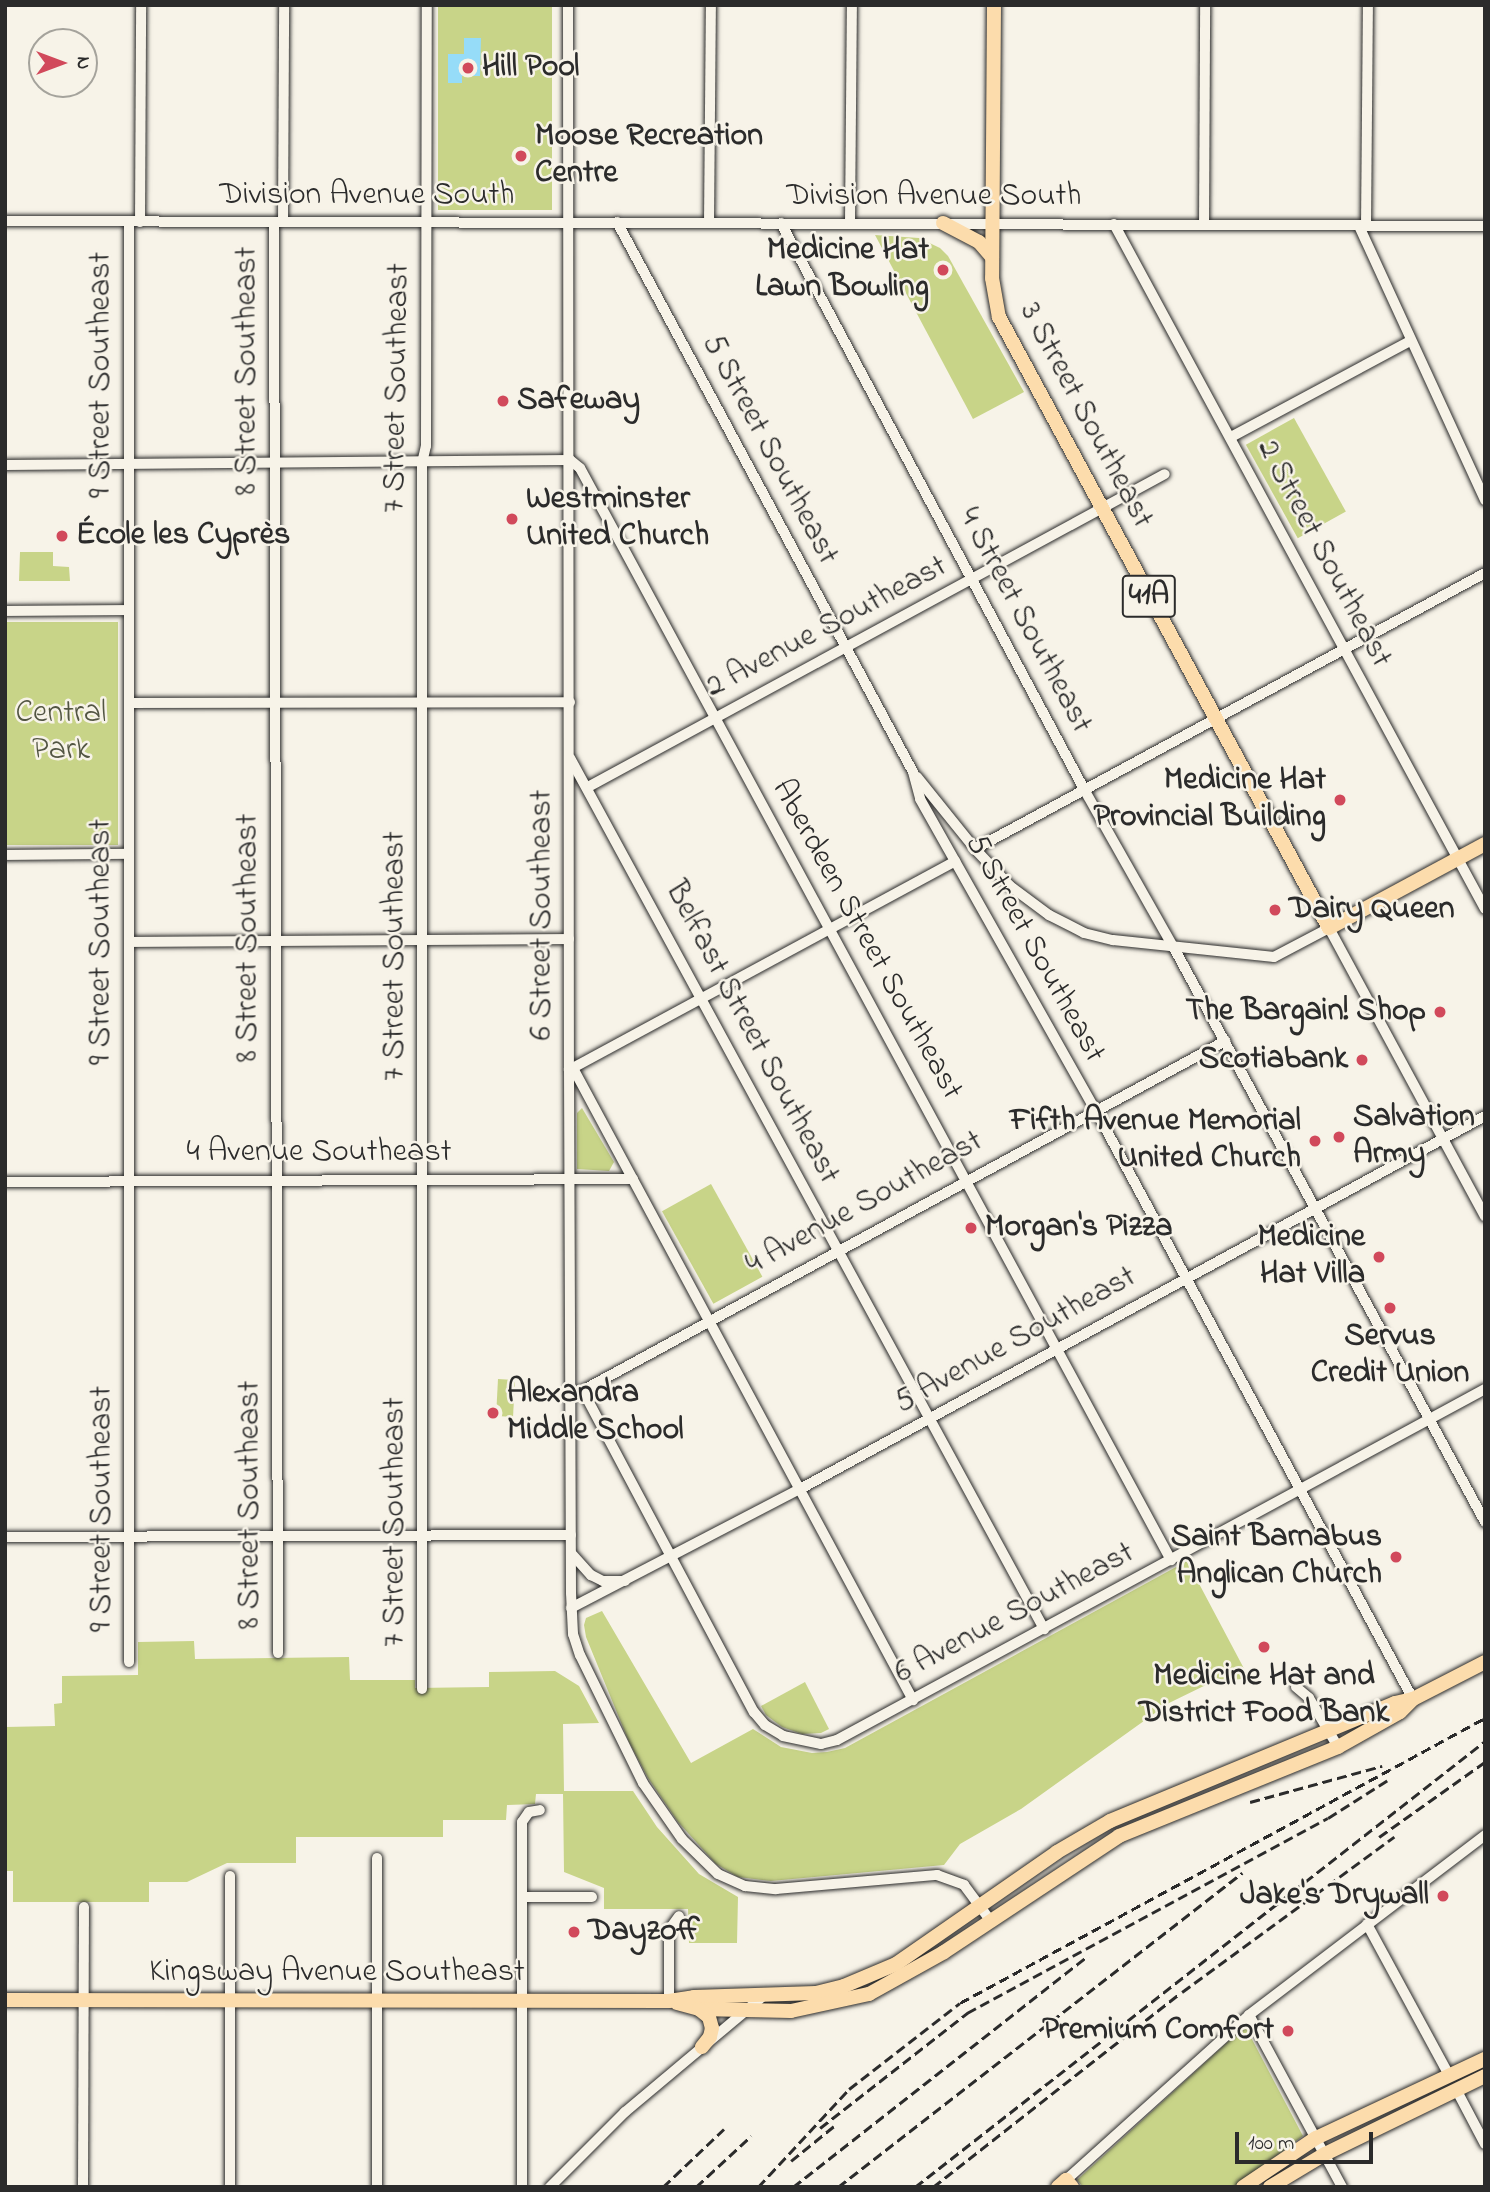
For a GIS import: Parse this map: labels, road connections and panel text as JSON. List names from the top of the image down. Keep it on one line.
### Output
{"streets":{"main road":["3 Street Southeast","41A","Kingsway Avenue Southeast"],"street":["Division Avenue South","8 Street Southeast","9 Street Southeast","7 Street Southeast","5 Street Southeast","2 Street Southeast","4 Street Southeast","2 Avenue Southeast","6 Street Southeast","Aberdeen Street Southeast","Belfast Street Southeast","4 Avenue Southeast","5 Avenue Southeast","6 Avenue Southeast"]},"crossings":[["Division Avenue South","8 Street Southeast"],["Division Avenue South","9 Street Southeast"],["Division Avenue South","7 Street Southeast"],["Division Avenue South","3 Street Southeast"],["Division Avenue South","5 Street Southeast"],["Division Avenue South","2 Street Southeast"],["Division Avenue South","41A"],["Division Avenue South","4 Street Southeast"],["Division Avenue South","6 Street Southeast"],["8 Street Southeast","4 Avenue Southeast"],["9 Street Southeast","4 Avenue Southeast"],["7 Street Southeast","4 Avenue Southeast"],["3 Street Southeast","41A"],["3 Street Southeast","2 Avenue Southeast"],["3 Street Southeast","5 Avenue Southeast"],["5 Street Southeast","2 Avenue Southeast"],["5 Street Southeast","4 Avenue Southeast"],["5 Street Southeast","5 Avenue Southeast"],["5 Street Southeast","6 Avenue Southeast"],["4 Street Southeast","2 Avenue Southeast"],["4 Street Southeast","4 Avenue Southeast"],["4 Street Southeast","5 Avenue Southeast"],["4 Street Southeast","6 Avenue Southeast"],["2 Avenue Southeast","Aberdeen Street Southeast"],["2 Avenue Southeast","Belfast Street Southeast"],["6 Street Southeast","Aberdeen Street Southeast"],["6 Street Southeast","Belfast Street Southeast"],["6 Street Southeast","4 Avenue Southeast"],["6 Street Southeast","5 Avenue Southeast"],["6 Street Southeast","Kingsway Avenue Southeast"],["Aberdeen Street Southeast","4 Avenue Southeast"],["Aberdeen Street Southeast","5 Avenue Southeast"],["Aberdeen Street Southeast","6 Avenue Southeast"],["Belfast Street Southeast","4 Avenue Southeast"],["Belfast Street Southeast","5 Avenue Southeast"],["Belfast Street Southeast","6 Avenue Southeast"],["5 Avenue Southeast","6 Avenue Southeast"]],"parks":["Central Park"],"places":["Hill Pool","Moose Recreation Centre","Medicine Hat Lawn Bowling","Safeway","Westminster United Church","École les Cyprès","Medicine Hat Provincial Building","Dairy Queen","The Bargain! Shop","Scotiabank","Salvation Army","Fifth Avenue Memorial United Church","Morgan's Pizza","Medicine Hat Villa","Servus Credit Union","Alexandra Middle School","Saint Barnabus Anglican Church","Medicine Hat and District Food Bank","Jake's Drywall","Dayzoff","Premium Comfort"],"scale_bar":"100 m","north":"right"}
